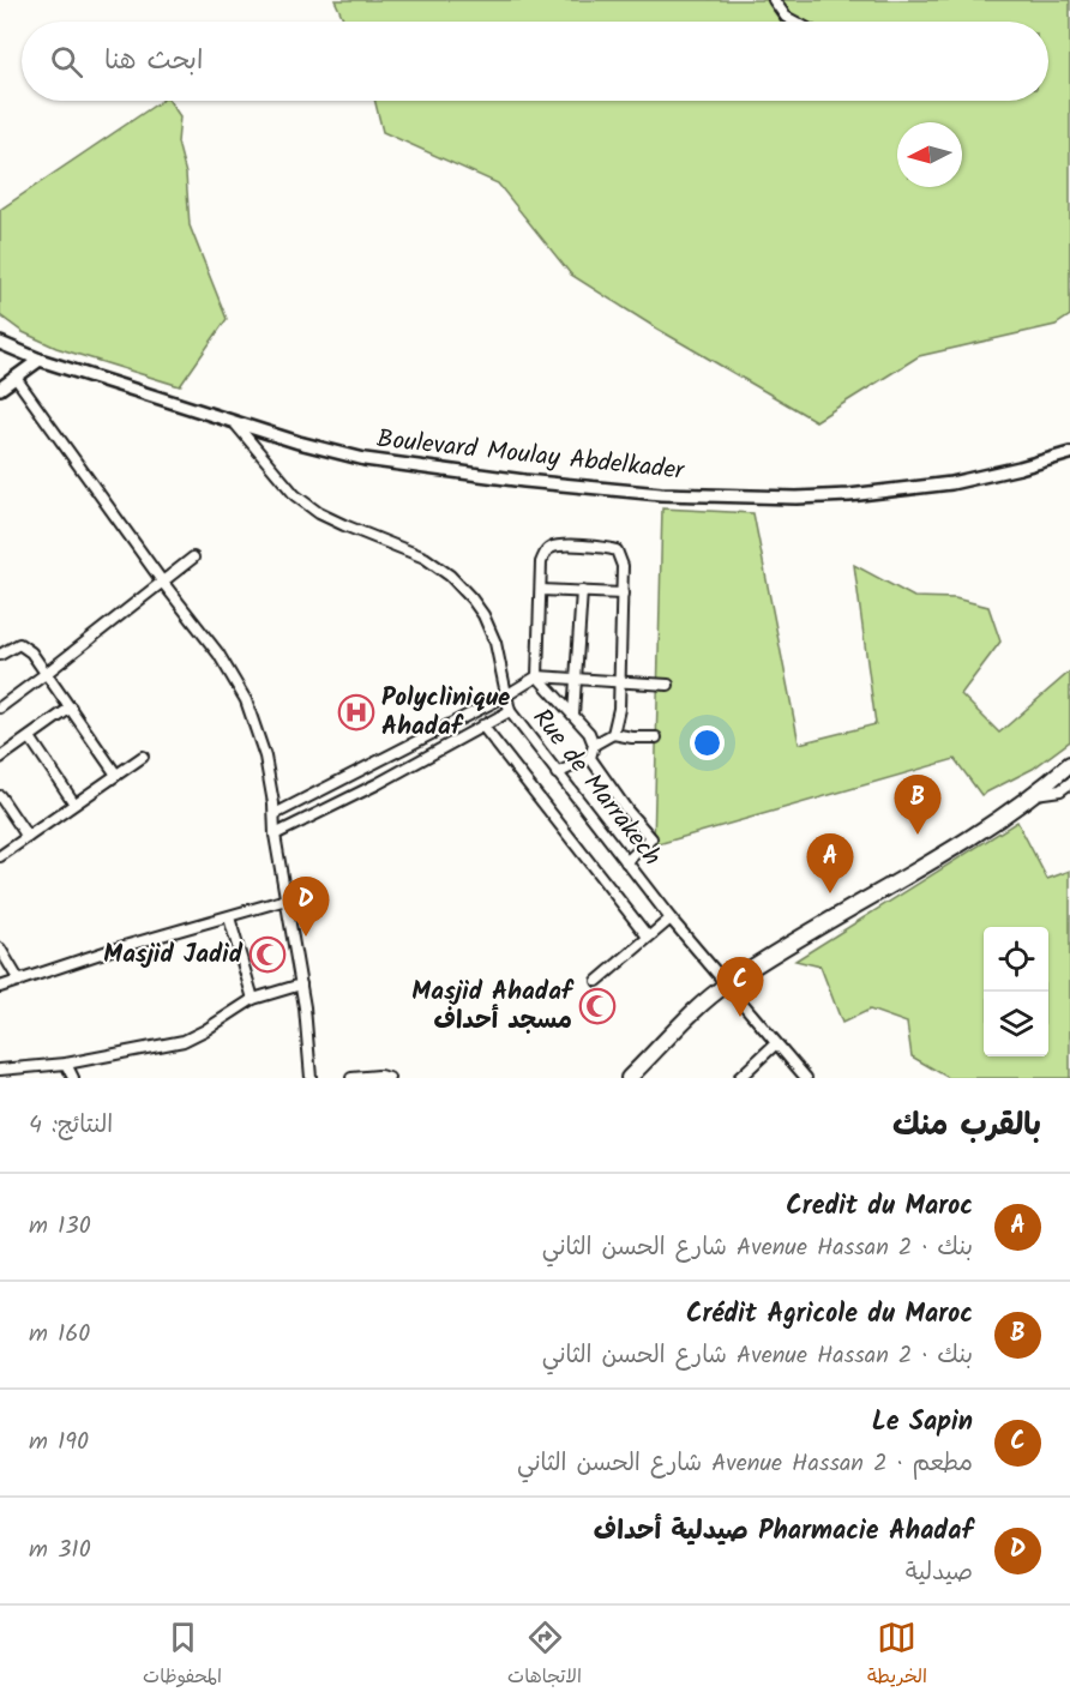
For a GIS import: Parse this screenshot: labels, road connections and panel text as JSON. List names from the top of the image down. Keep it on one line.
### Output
{"streets":{"street":["Boulevard Moulay Abdelkader","Rue de Marrakech"]},"crossings":[["Boulevard Moulay Abdelkader","Rue de Marrakech"]],"places":{"hospital":["Polyclinique Ahadaf"],"mosque":["Masjid Jadid","Masjid Ahadaf مسجد أحداف"]},"north":"left","page":{"search":"ابحث هنا","pins":["B","A","D","C"],"heading":["بالقرب منك","النتائج: 4"],"list":[{"mark":"A","name":"Credit du Maroc","note":"بنك · Avenue Hassan 2 شارع الحسن الثاني","value":"130 m"},{"mark":"B","name":"Crédit Agricole du Maroc","note":"بنك · Avenue Hassan 2 شارع الحسن الثاني","value":"160 m"},{"mark":"C","name":"Le Sapin","note":"مطعم · Avenue Hassan 2 شارع الحسن الثاني","value":"190 m"},{"mark":"D","name":"Pharmacie Ahadaf صيدلية أحداف","note":"صيدلية","value":"310 m"}],"nav":["الخريطة","الاتجاهات","المحفوظات"]}}
